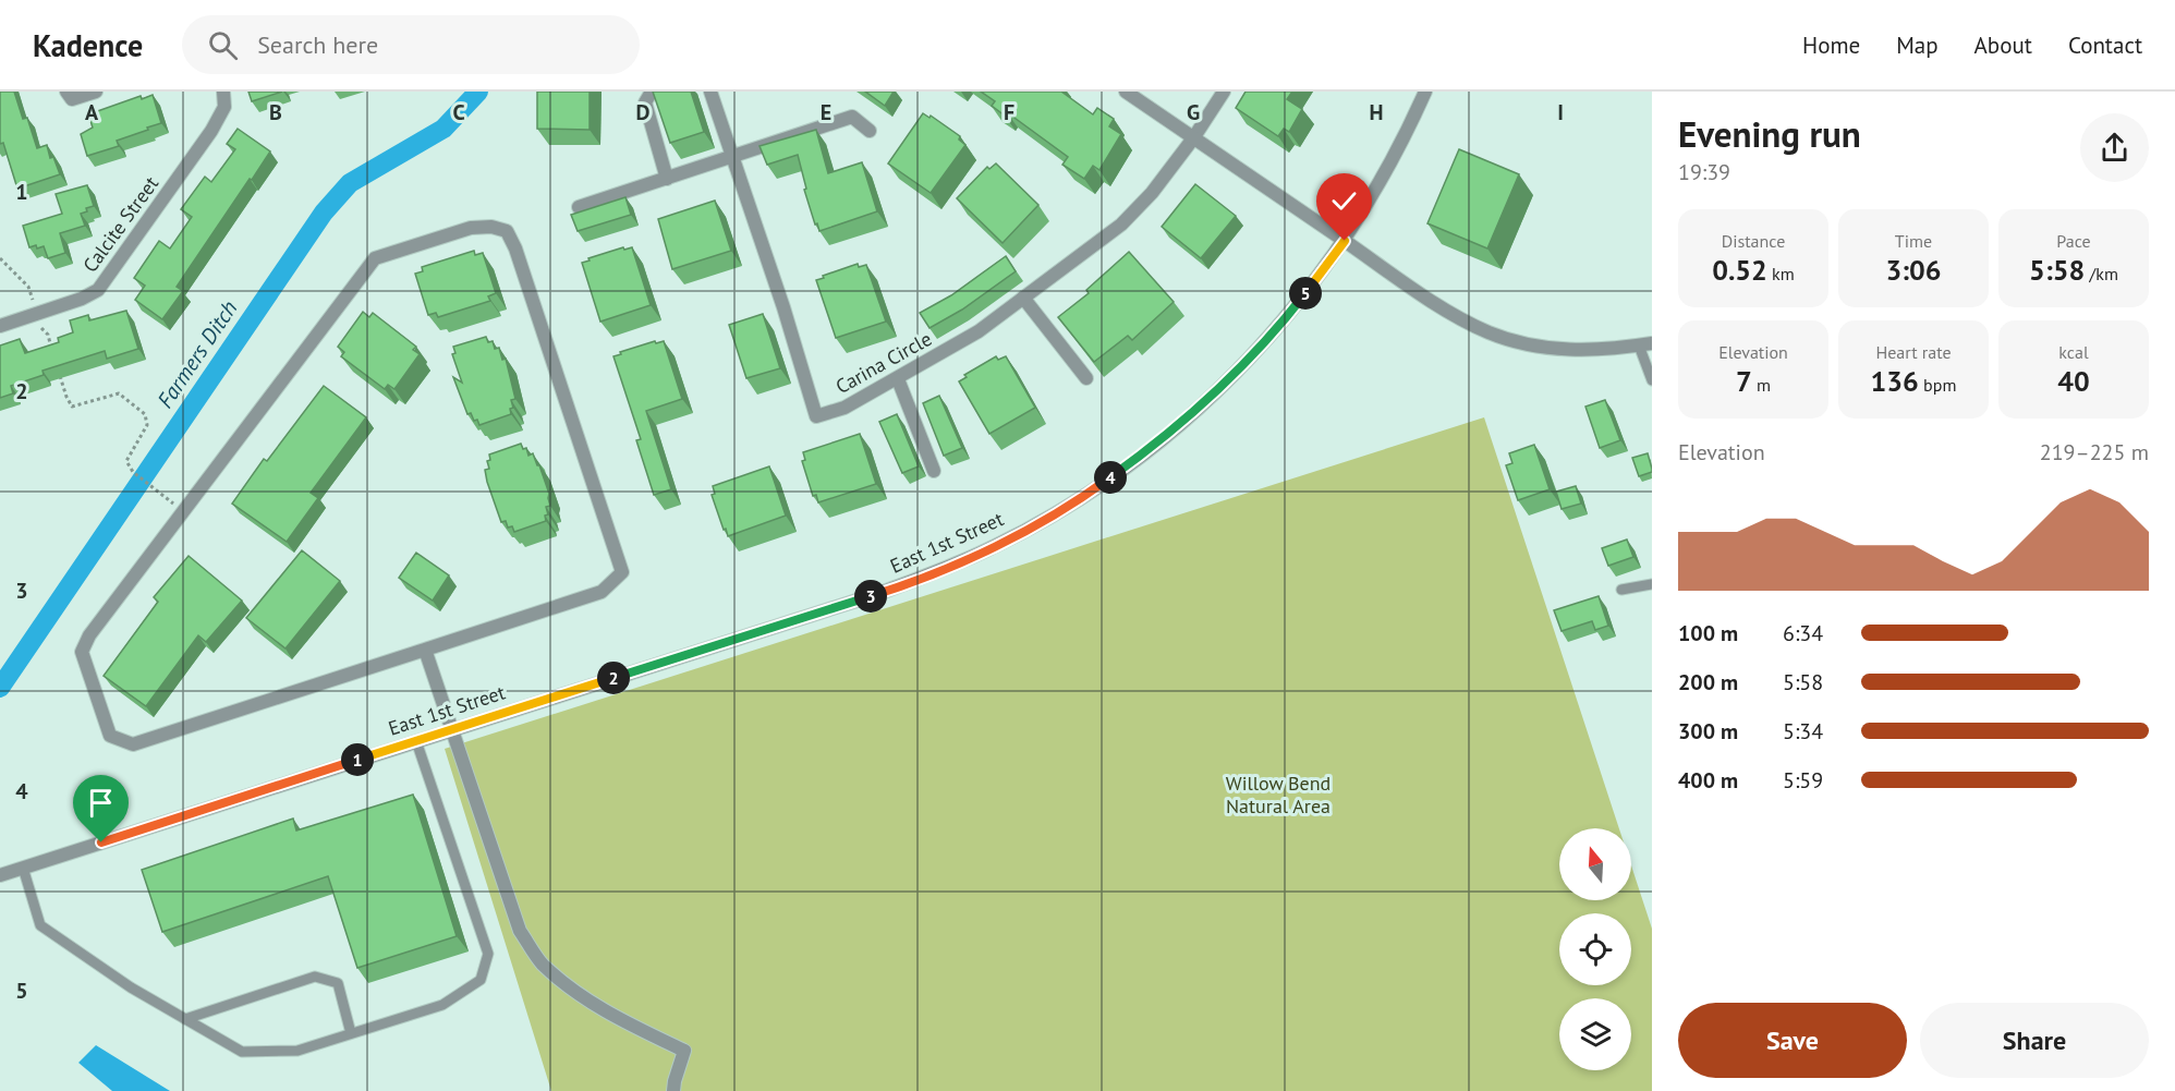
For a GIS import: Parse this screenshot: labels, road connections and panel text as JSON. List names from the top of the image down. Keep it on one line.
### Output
{"streets":{"street":["Calcite Street","Carina Circle","East 1st Street"]},"water":["Farmers Ditch"],"parks":["Willow Bend Natural Area"],"north":"top","page":{"header":"Kadence","search":"Search here","nav":["Home","Map","About","Contact"],"heading":["Evening run","19:39"],"stats":[["Distance","0.52 km"],["Time","3:06"],["Pace","5:58 /km"],["Elevation","7 m"],["Heart rate","136 bpm"],["kcal","40"]],"pins":["5","4","3","2","1"],"chart":["Elevation","219–225 m"],"list":[{"name":"100 m","note":"6:34"},{"name":"200 m","note":"5:58"},{"name":"300 m","note":"5:34"},{"name":"400 m","note":"5:59"}],"buttons":["Save","Share"]},"grid":{"columns":["A","B","C","D","E","F","G","H","I"],"rows":["1","2","3","4","5"]}}
